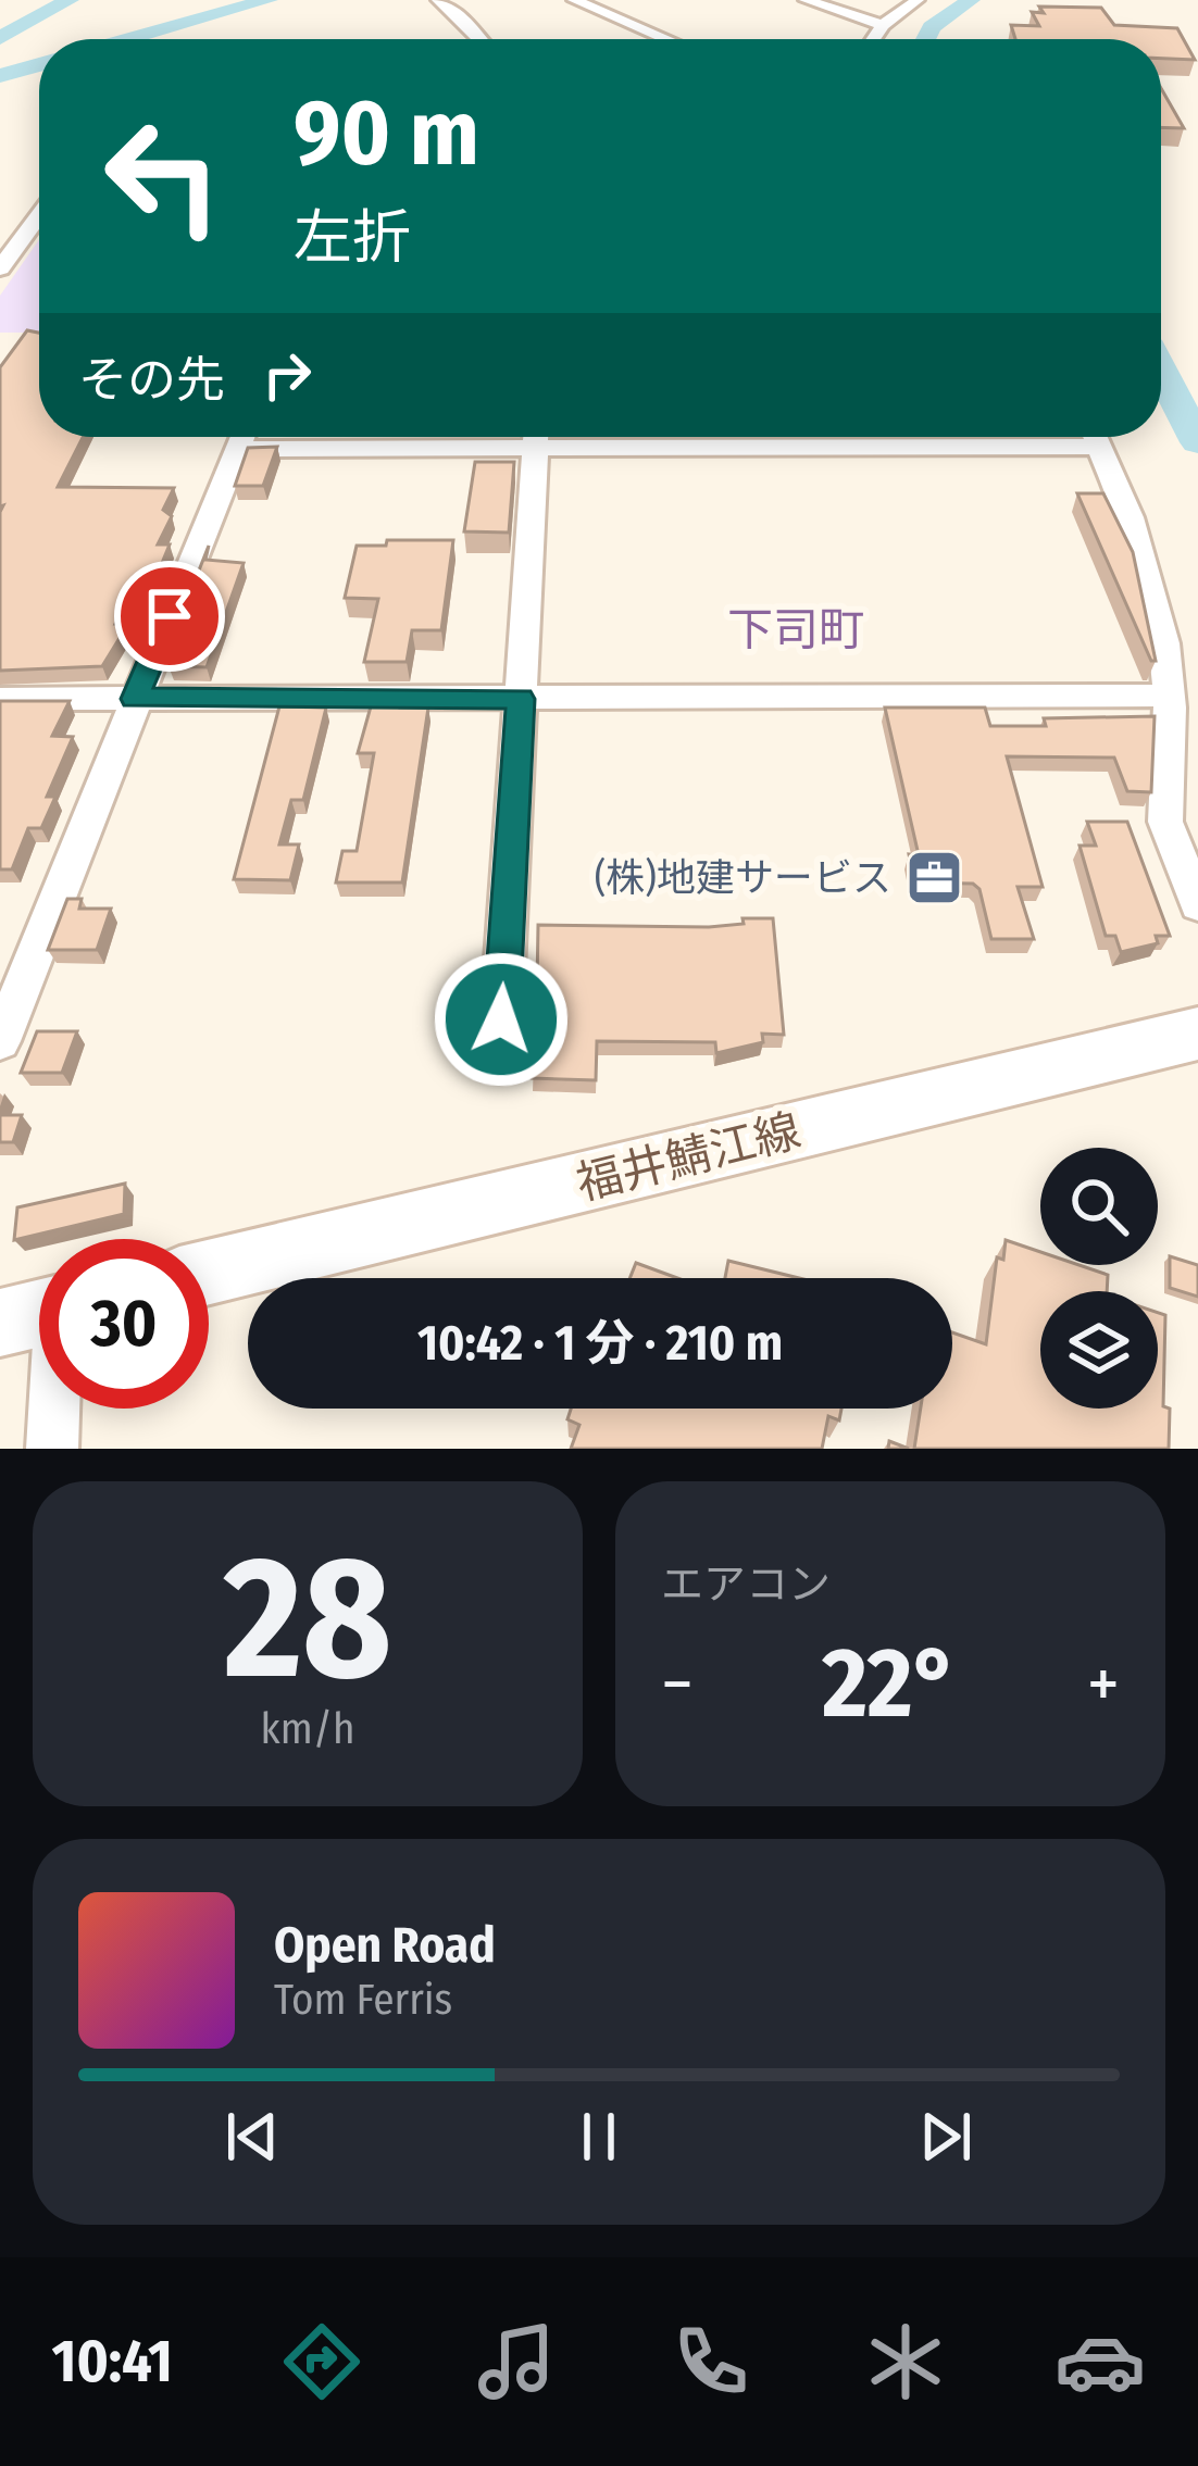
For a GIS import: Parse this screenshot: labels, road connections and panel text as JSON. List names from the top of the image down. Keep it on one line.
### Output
{"streets":{"main road":["福井鯖江線"]},"districts":["下司町"],"places":{"office":["(株)地建サービス"]},"page":{"turn":["90 m","左折"],"then":"その先","limit":"30","trip":"10:42 · 1 分 · 210 m","tile":[["28","km/h"],"エアコン"],"heat":["−","22°","+"],"song":["Open Road","Tom Ferris"],"tabs":"10:41"}}
